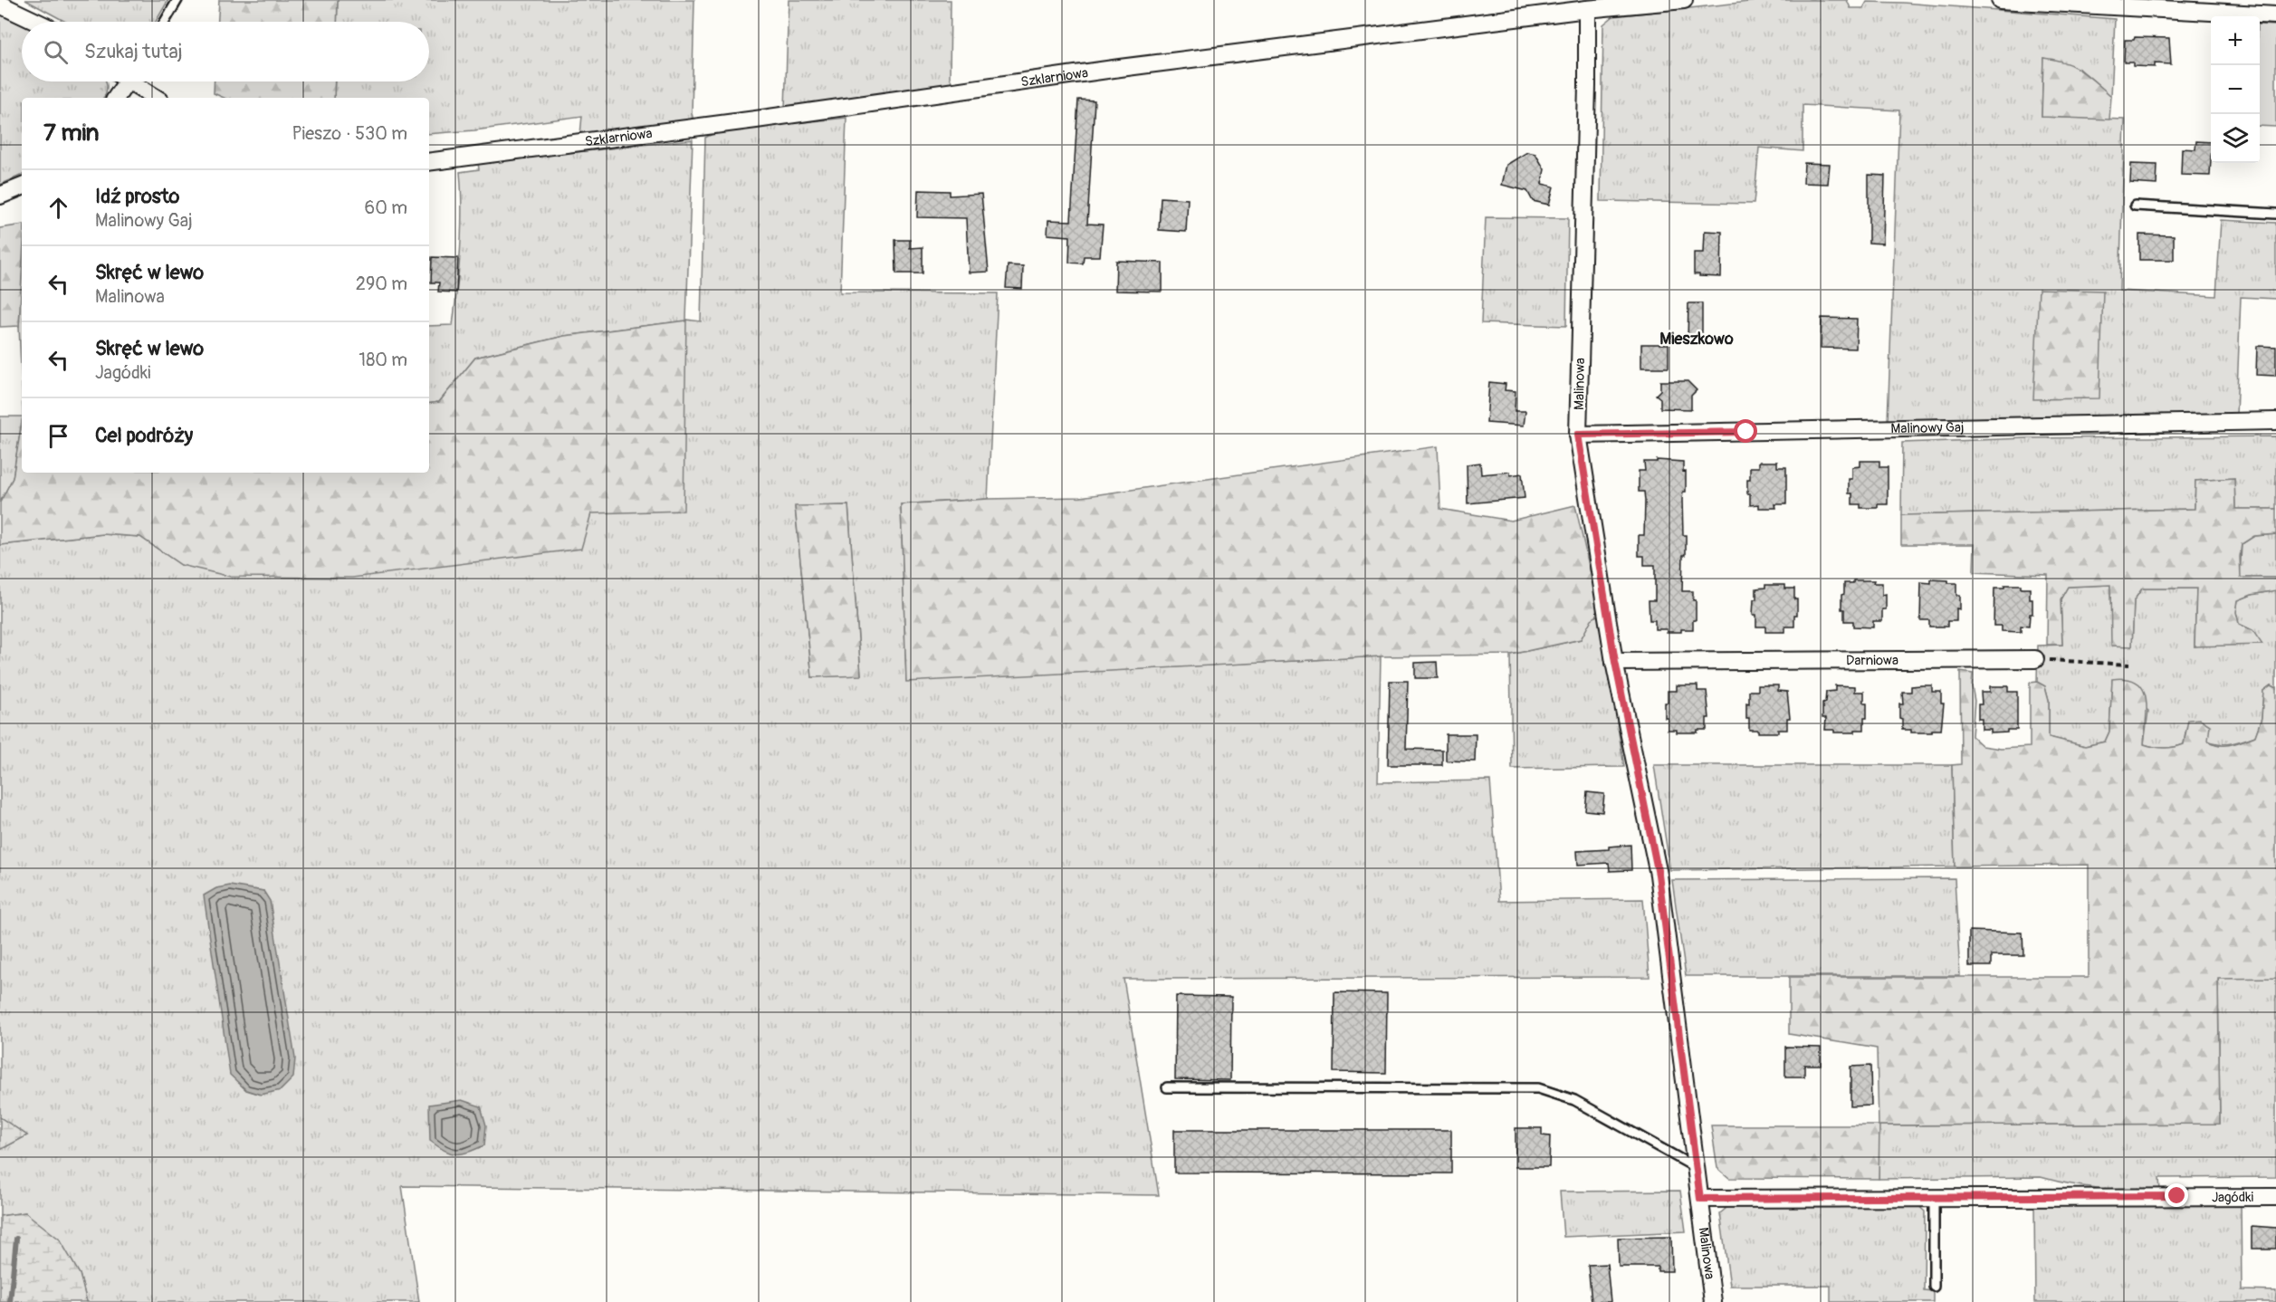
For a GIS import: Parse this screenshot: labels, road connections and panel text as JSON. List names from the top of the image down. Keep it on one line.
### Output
{"streets":{"street":["Szklarniowa","Malinowa","Malinowy Gaj","Darniowa","Jagódki"]},"crossings":[["Szklarniowa","Malinowa"],["Malinowa","Malinowy Gaj"],["Malinowa","Darniowa"],["Malinowa","Jagódki"]],"districts":["Mieszkowo"],"page":{"map_buttons":["+","−"],"search":"Szukaj tutaj","heading":["7 min","Pieszo · 530 m"],"list":[["Idź prosto","Malinowy Gaj","60 m"],["Skręć w lewo","Malinowa","290 m"],["Skręć w lewo","Jagódki","180 m"],"Cel podróży"]}}
